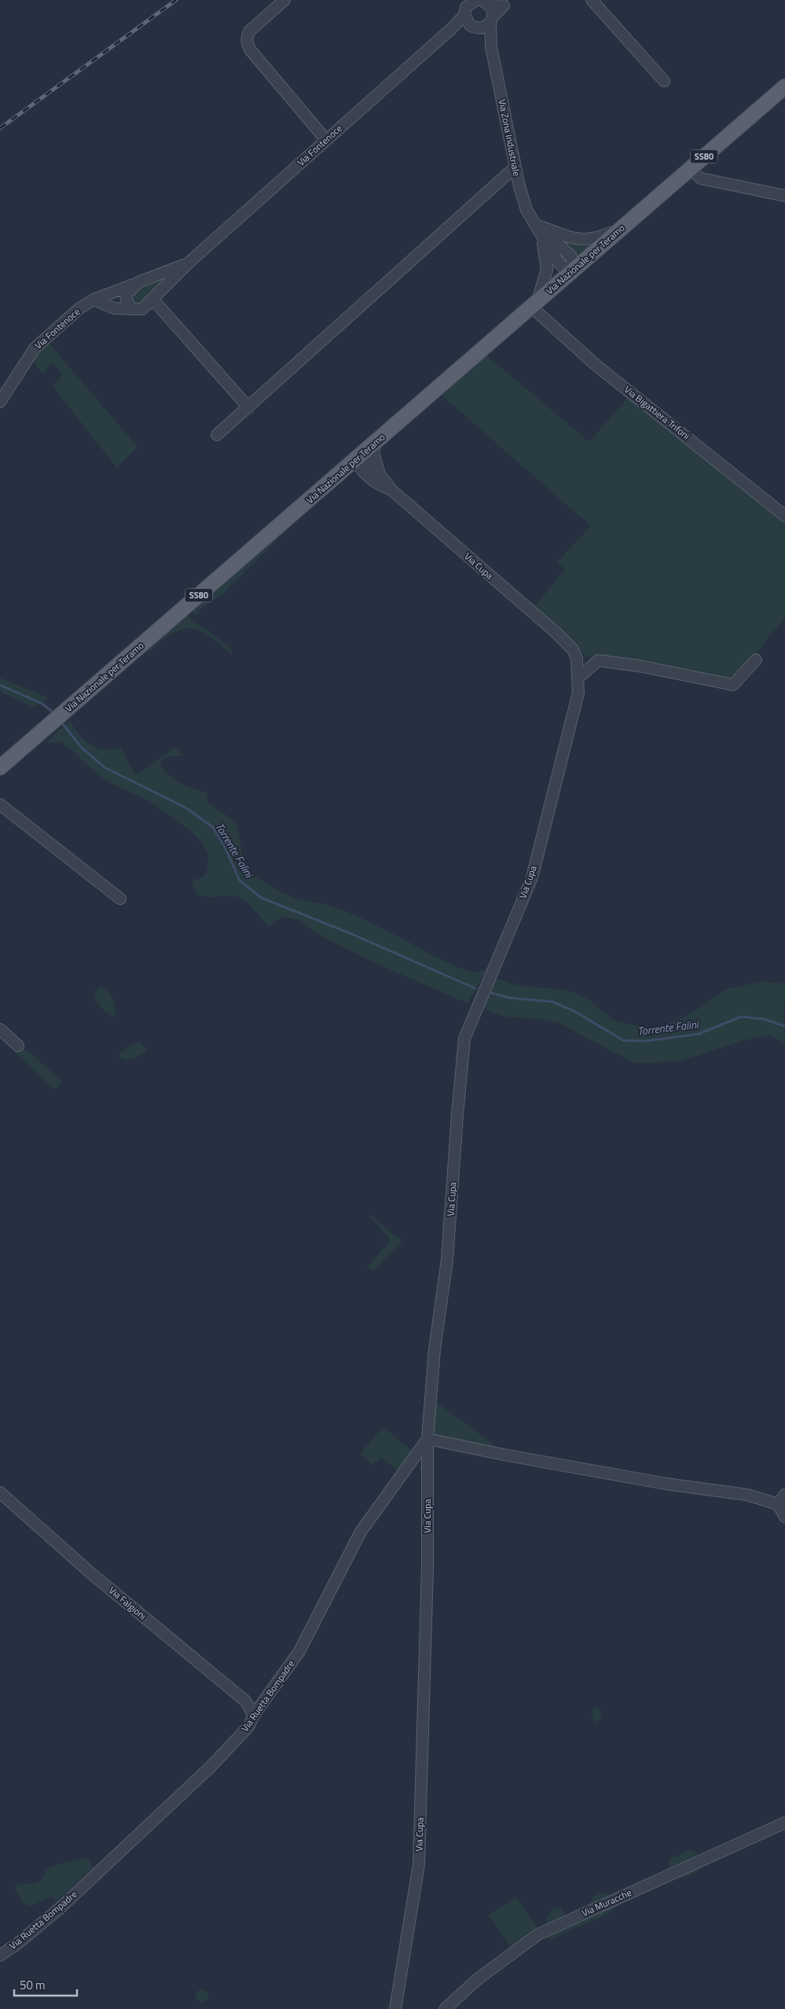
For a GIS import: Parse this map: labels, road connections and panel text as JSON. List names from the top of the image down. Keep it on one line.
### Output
{"streets":{"main road":["SS80","Via Nazionale per Teramo"],"street":["Via Zona Industriale","Via Fontenoce","Via Bigattiera Trifoni","Via Cupa","Via Falgioni","Via Ruetta Bompadre","Via Muracche"]},"crossings":[["Via Zona Industriale","Via Fontenoce"],["Via Nazionale per Teramo","Via Bigattiera Trifoni"],["Via Nazionale per Teramo","Via Cupa"],["Via Cupa","Via Ruetta Bompadre"],["Via Falgioni","Via Ruetta Bompadre"]],"water":["Torrente Falini"],"scale_bar":"50 m"}
